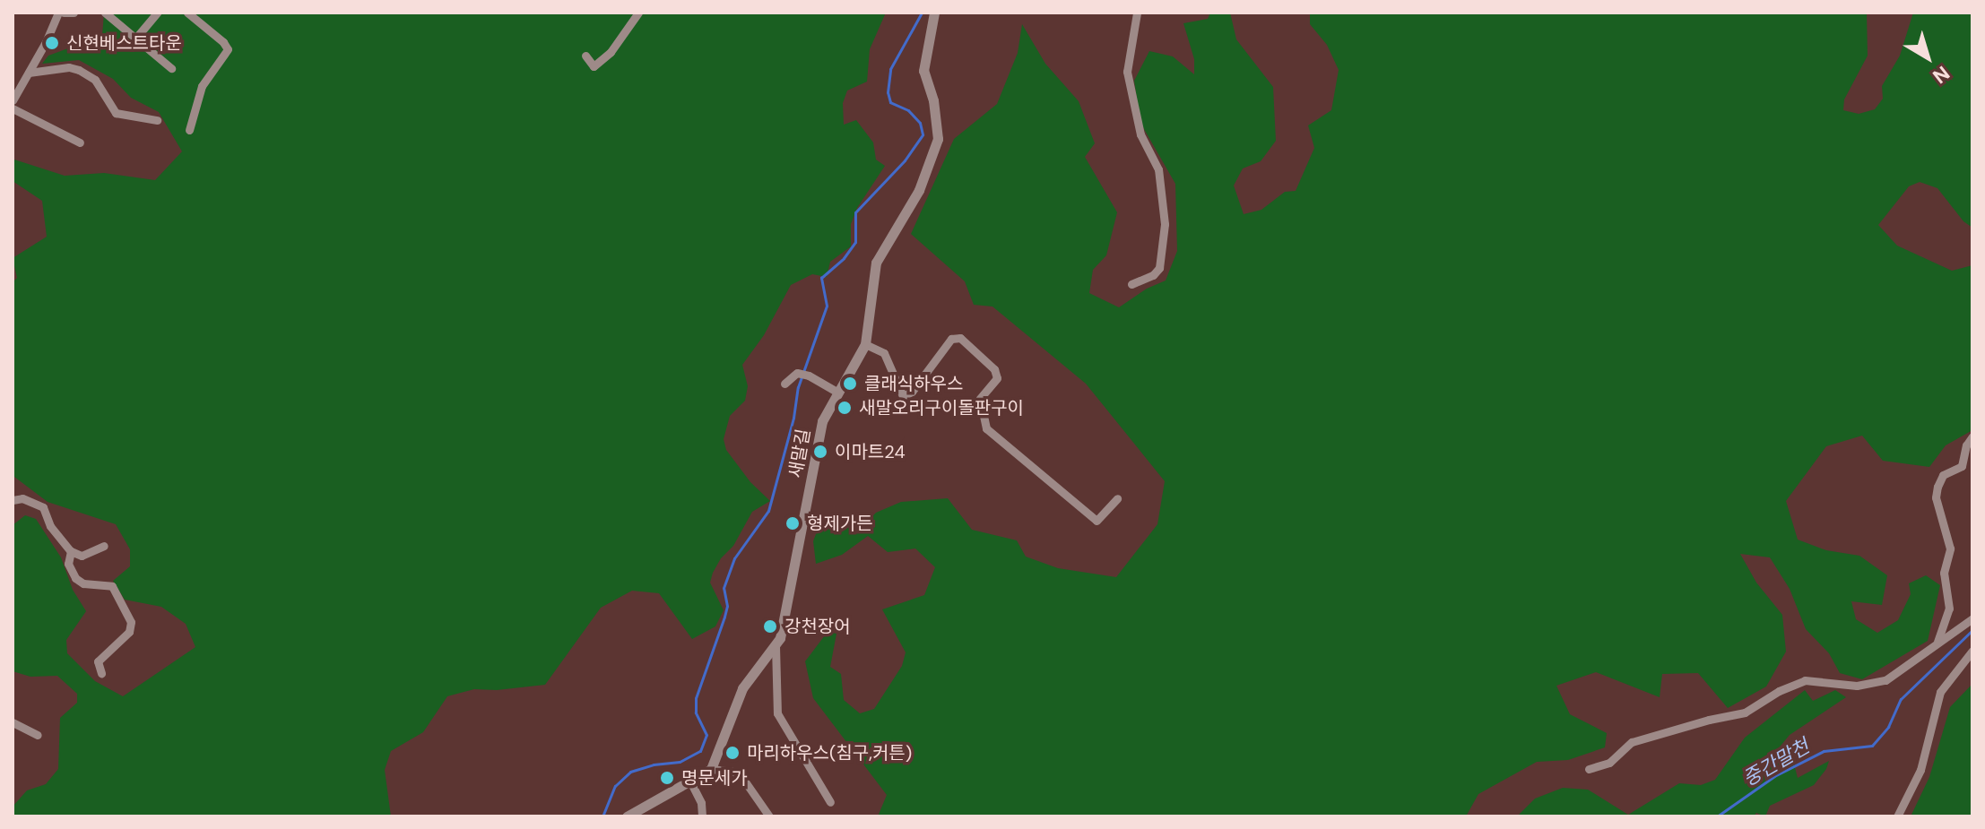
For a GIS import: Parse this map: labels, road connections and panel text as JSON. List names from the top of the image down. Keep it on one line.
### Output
{"streets":{"street":["새말길"]},"water":["중간말천"],"places":["신현베스트타운","클래식하우스","새말오리구이돌판구이","이마트24","형제가든","강천장어","마리하우스(침구,커튼)","명문세가"],"north":"bottom right"}
